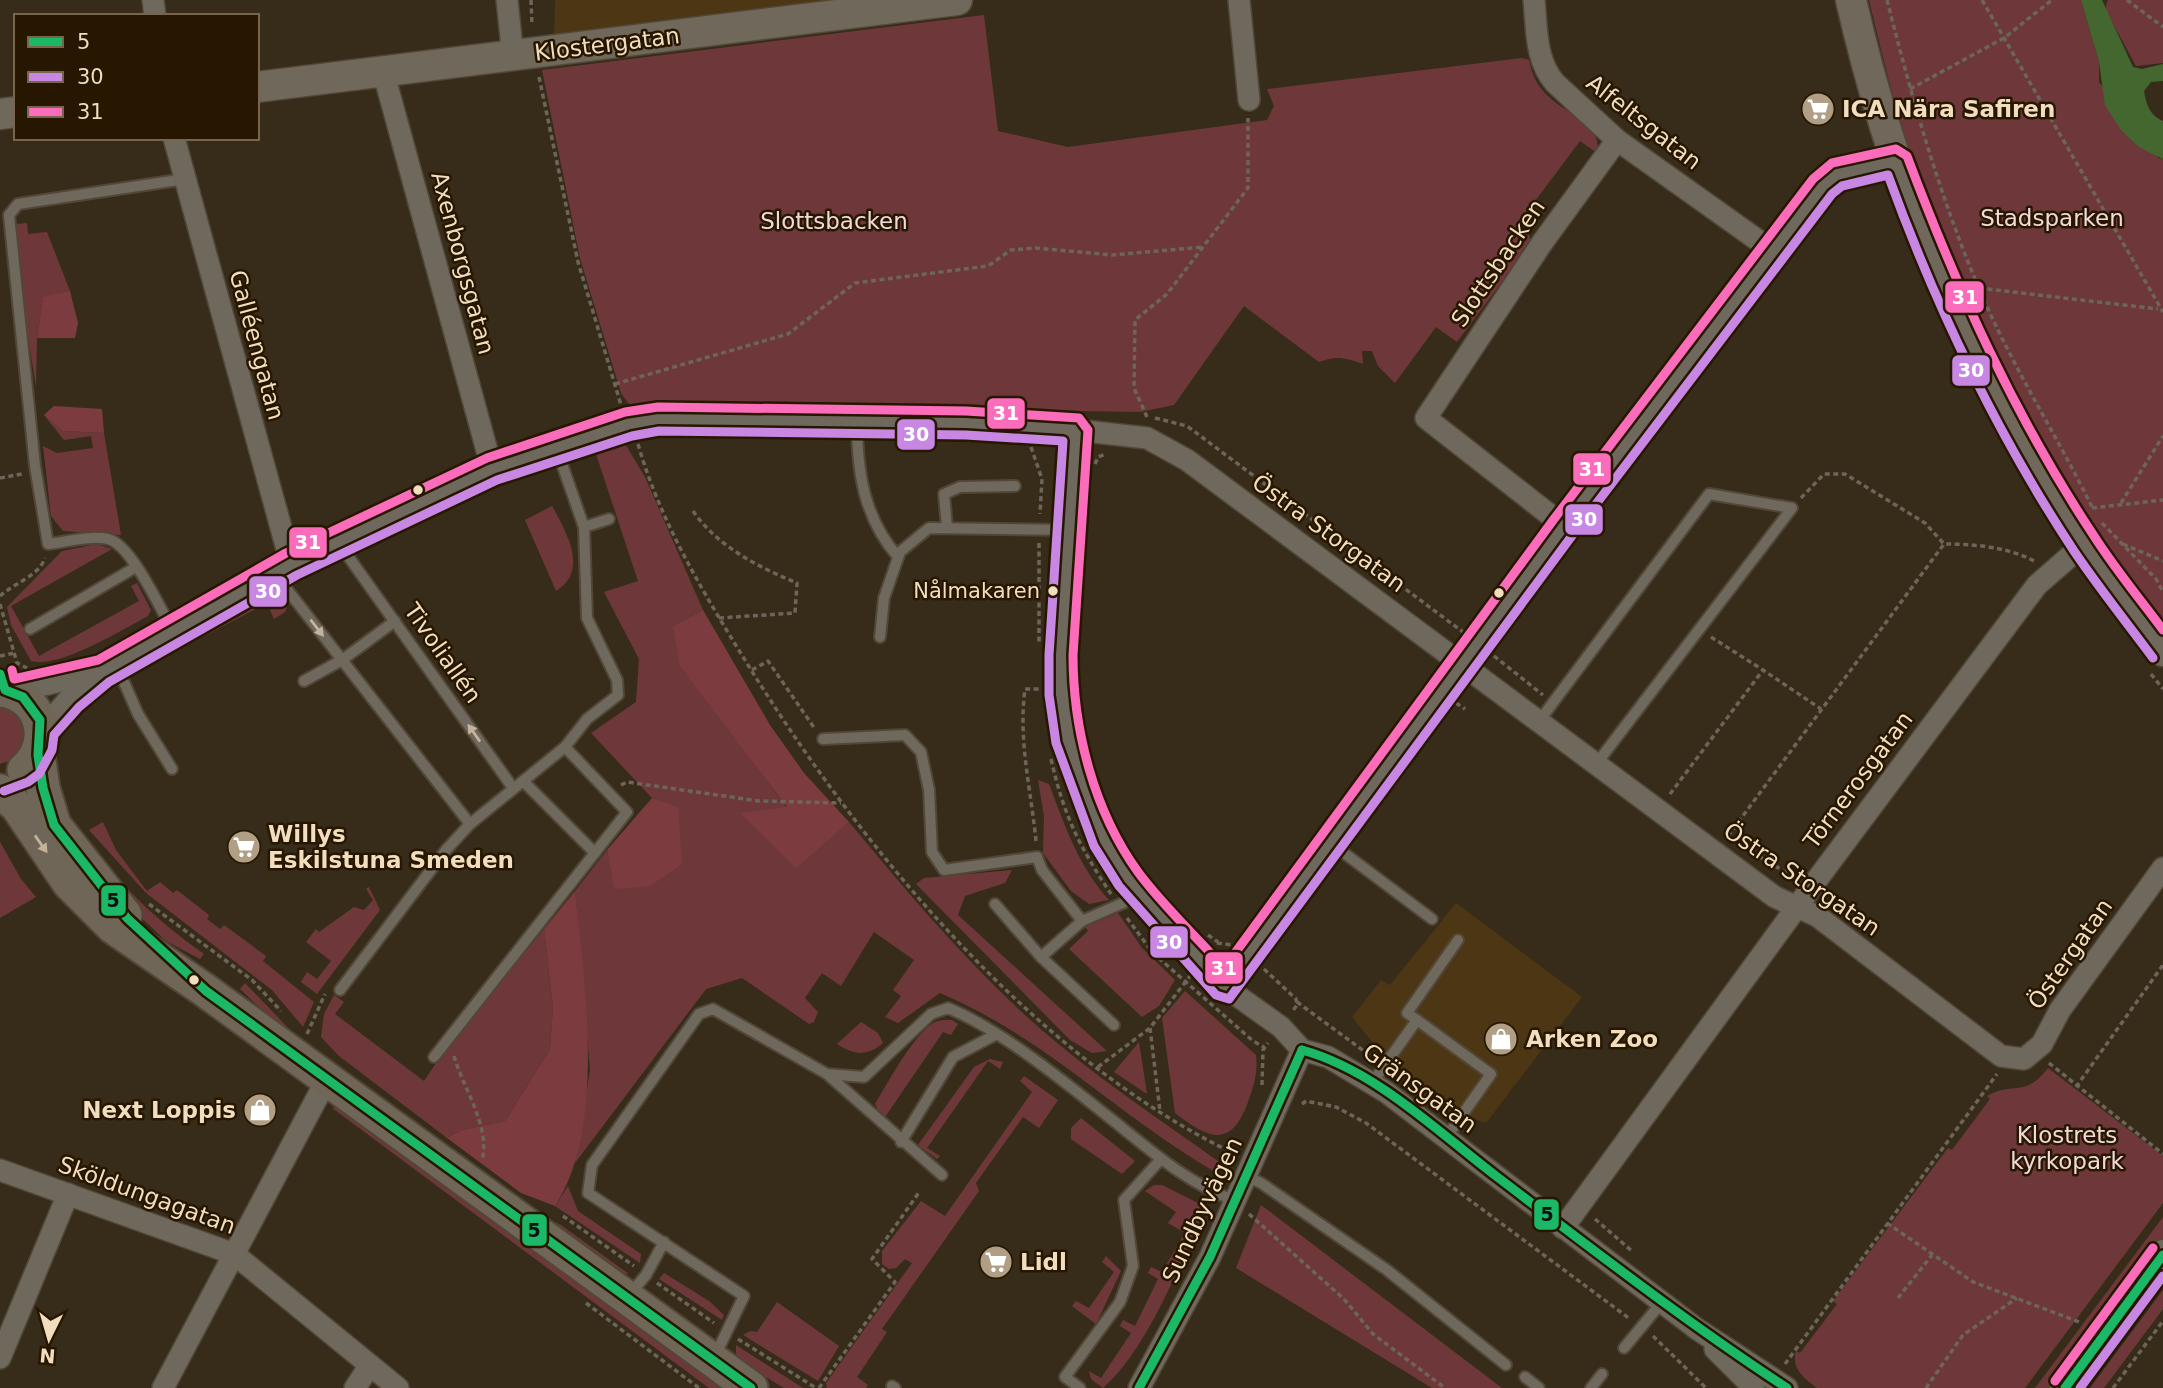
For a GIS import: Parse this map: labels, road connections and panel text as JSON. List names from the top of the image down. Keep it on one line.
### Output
{"streets":{"street":["Klostergatan","Alfeltsgatan","Axenborgsgatan","Slottsbacken","Galléengatan","Östra Storgatan","Törnerosgatan","Östergatan","Gränsgatan","Sköldungagatan","Sundbyvägen"],"lane":["Tivoliallén"]},"crossings":[["Klostergatan","Axenborgsgatan"],["Alfeltsgatan","Slottsbacken"],["Axenborgsgatan","Östra Storgatan"],["Galléengatan","Östra Storgatan"],["Östra Storgatan","Tivoliallén"],["Östra Storgatan","Törnerosgatan"],["Östra Storgatan","Gränsgatan"],["Törnerosgatan","Gränsgatan"],["Gränsgatan","Sundbyvägen"]],"parks":["Stadsparken","Slottsbacken","Klostrets kyrkopark"],"places":{"supermarket":["ICA Nära Safiren","Willys Eskilstuna Smeden","Lidl"],"other":["Nålmakaren"],"shop":["Arken Zoo","Next Loppis"]},"lines":["transit line 31","transit line 30","transit line 5"],"legend":["5","30","31"],"north":"bottom"}
